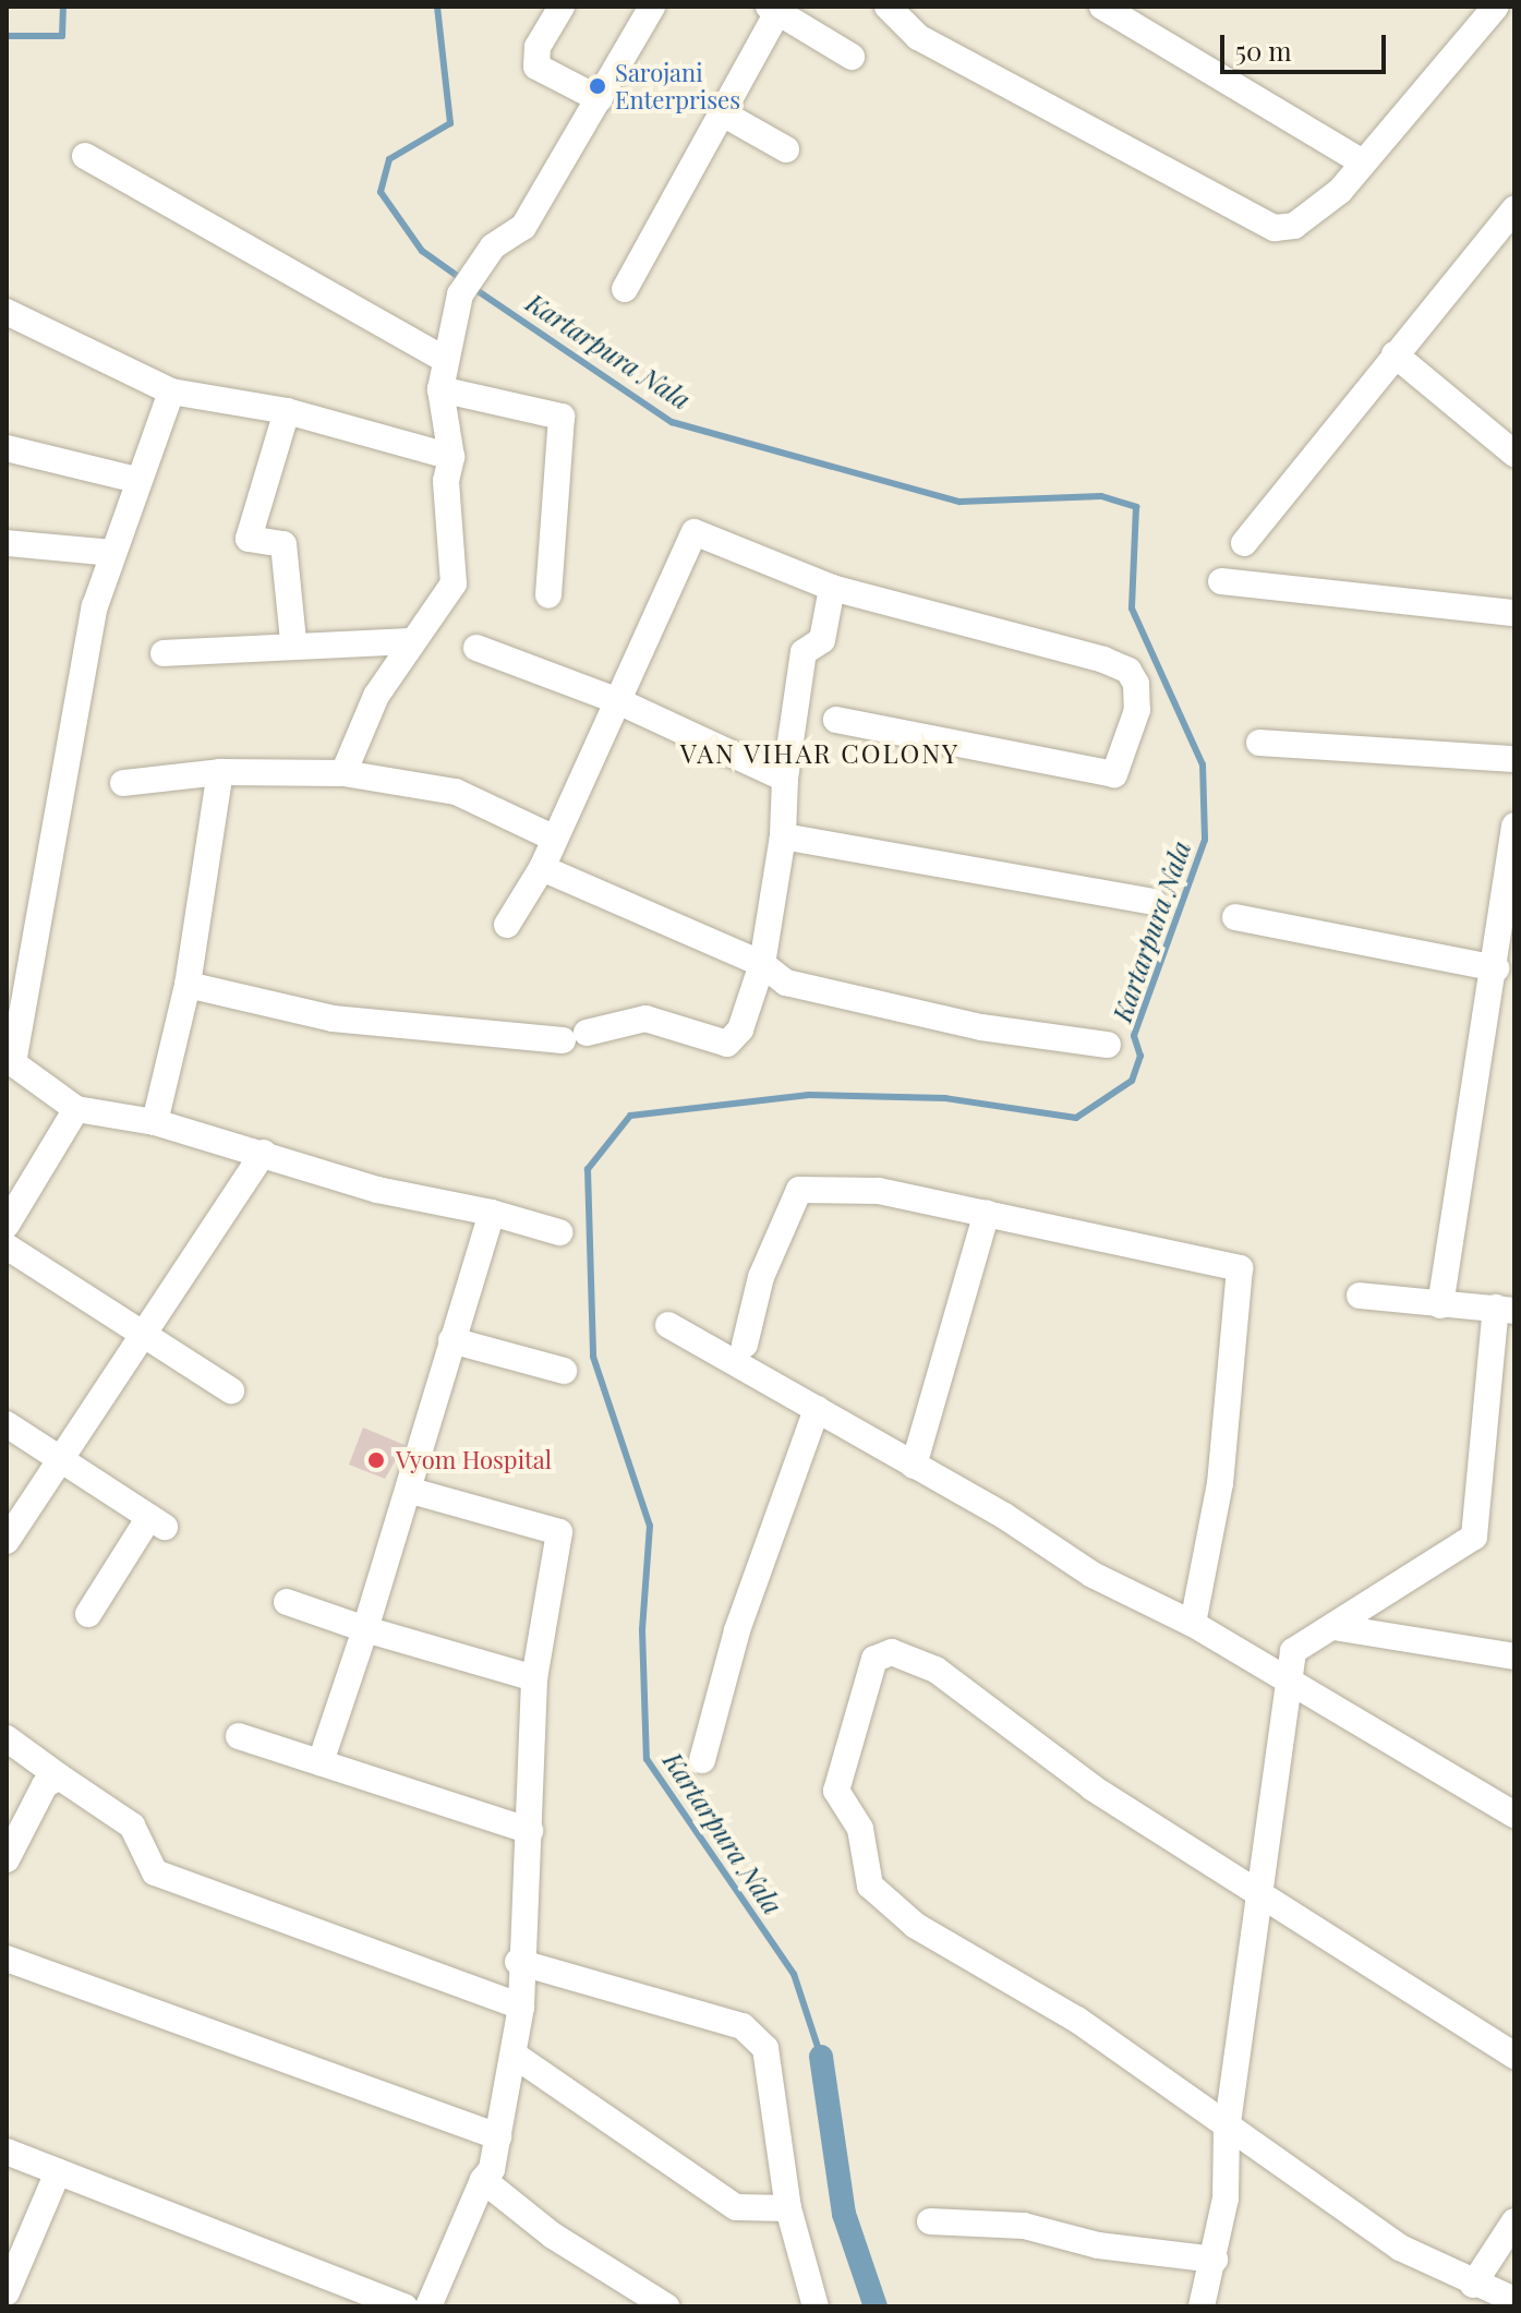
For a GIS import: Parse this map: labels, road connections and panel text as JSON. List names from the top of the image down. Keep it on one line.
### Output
{"districts":["VAN VIHAR COLONY"],"water":["Kartarpura Nala"],"places":["Sarojani Enterprises","Vyom Hospital"],"scale_bar":"50 m"}
